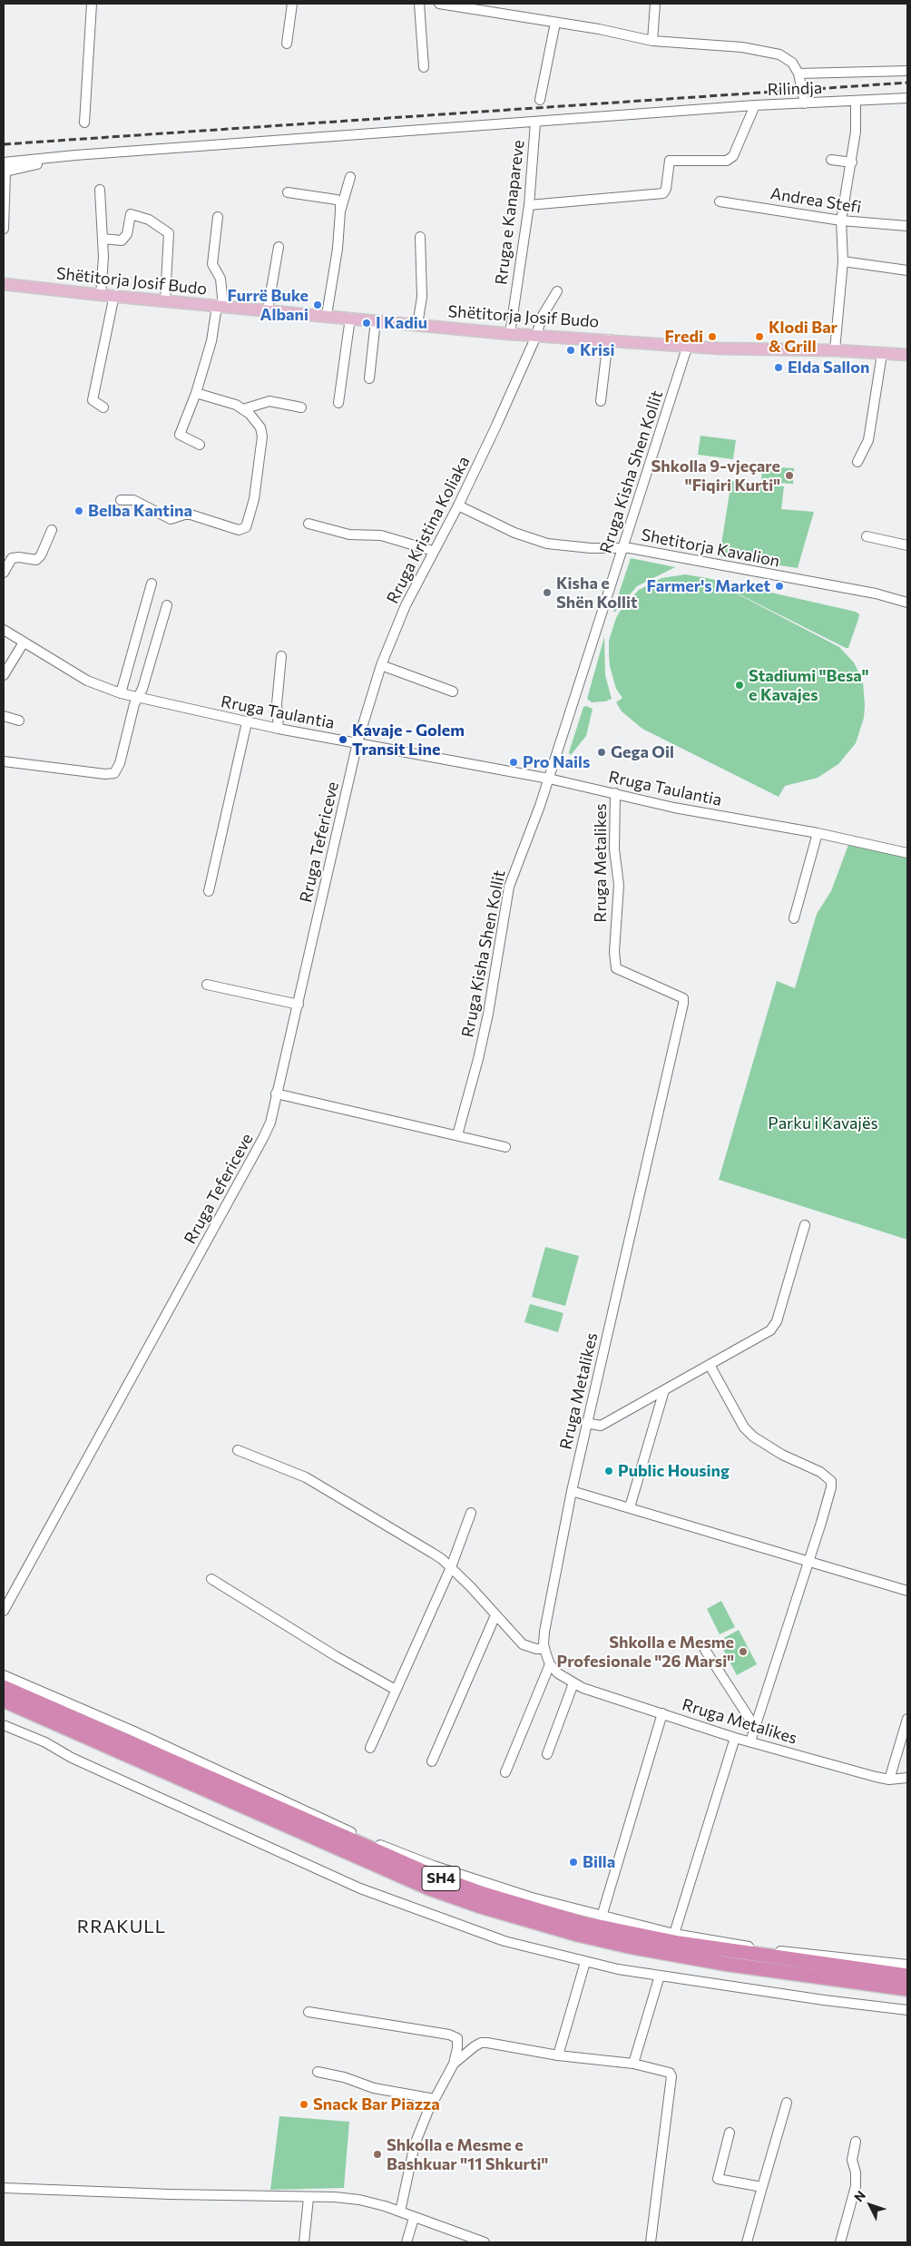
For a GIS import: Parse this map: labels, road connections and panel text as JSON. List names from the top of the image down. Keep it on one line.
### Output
{"streets":{"highway":["SH4"],"main road":["Shëtitorja Josif Budo"],"street":["Rilindja","Andrea Stefi","Rruga e Kanapareve","Rruga Kisha Shen Kollit","Rruga Kristina Koliaka","Shetitorja Kavalion","Rruga Taulantia","Rruga Tefericeve","Rruga Metalikes"]},"crossings":[["Rilindja","Rruga e Kanapareve"],["Rruga e Kanapareve","Shëtitorja Josif Budo"],["Shëtitorja Josif Budo","Rruga Kisha Shen Kollit"],["Shëtitorja Josif Budo","Rruga Kristina Koliaka"],["Rruga Kisha Shen Kollit","Shetitorja Kavalion"],["Rruga Kisha Shen Kollit","Rruga Taulantia"],["Rruga Kristina Koliaka","Shetitorja Kavalion"],["Rruga Kristina Koliaka","Rruga Taulantia"],["Rruga Kristina Koliaka","Rruga Tefericeve"],["Rruga Taulantia","Rruga Tefericeve"],["Rruga Taulantia","Rruga Metalikes"]],"districts":["RRAKULL"],"parks":["Parku i Kavajës"],"places":["Furrë Buke Albani","I Kadiu","Fredi","Klodi Bar & Grill","Krisi","Elda Sallon","Shkolla 9-vjeçare \"Fiqiri Kurti\"","Belba Kantina","Farmer's Market","Kisha e Shën Kollit","Stadiumi \"Besa\" e Kavajes","Kavaje - Golem Transit Line","Gega Oil","Pro Nails","Public Housing","Shkolla e Mesme Profesionale \"26 Marsi\"","Billa","Snack Bar Piazza","Shkolla e Mesme e Bashkuar \"11 Shkurti\""],"north":"top left"}
